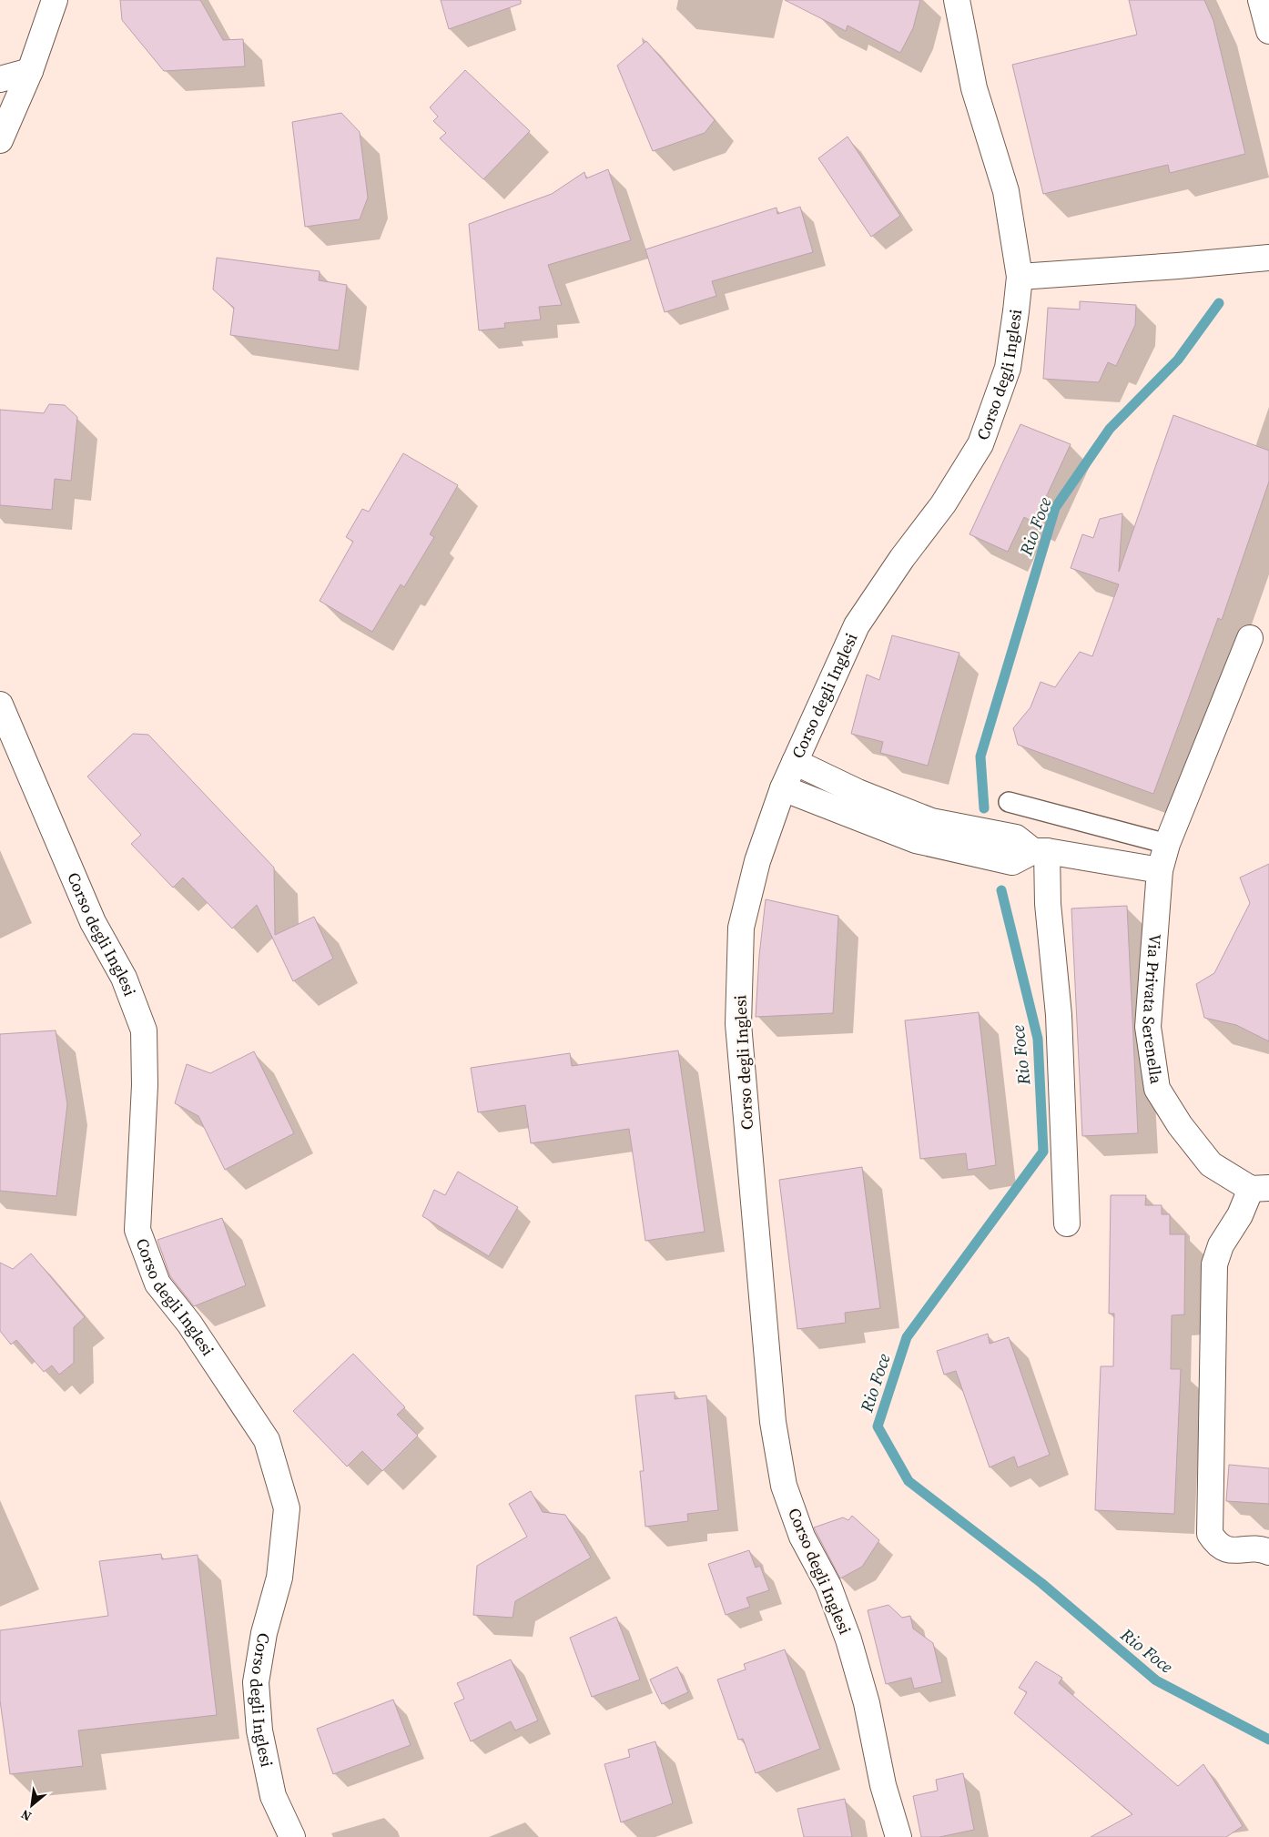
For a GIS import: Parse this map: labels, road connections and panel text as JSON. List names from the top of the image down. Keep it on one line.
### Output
{"streets":{"main road":["Corso degli Inglesi","Via Privata Serenella"]},"water":["Rio Foce"],"north":"bottom left"}
